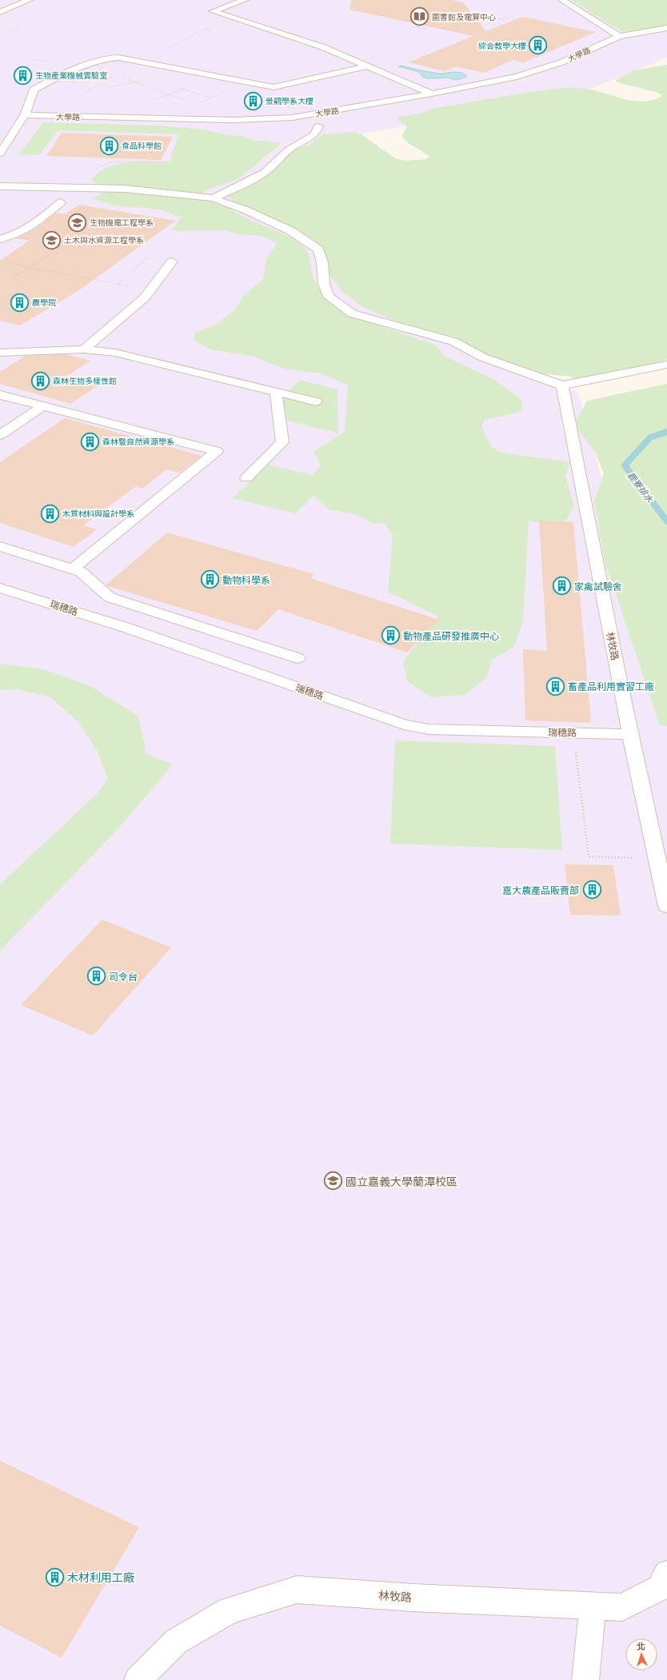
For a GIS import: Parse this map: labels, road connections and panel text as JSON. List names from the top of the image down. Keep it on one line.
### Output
{"streets":{"street":["大學路","瑞穗路","林牧路"]},"crossings":[["瑞穗路","林牧路"]],"water":["鹿寮排水"],"places":{"library":["圖書館及電算中心"],"building":["綜合教學大樓","生物產業機械實驗室","景觀學系大樓","食品科學館","農學院","森林生物多樣性館","森林暨自然資源學系","木質材料與設計學系","動物科學系","家禽試驗舍","動物產品研發推廣中心","畜產品利用實習工廠","嘉大農產品販賣部","司令台","木材利用工廠"],"school or university":["生物機電工程學系","土木與水資源工程學系","國立嘉義大學蘭潭校區"]},"north":"top"}
